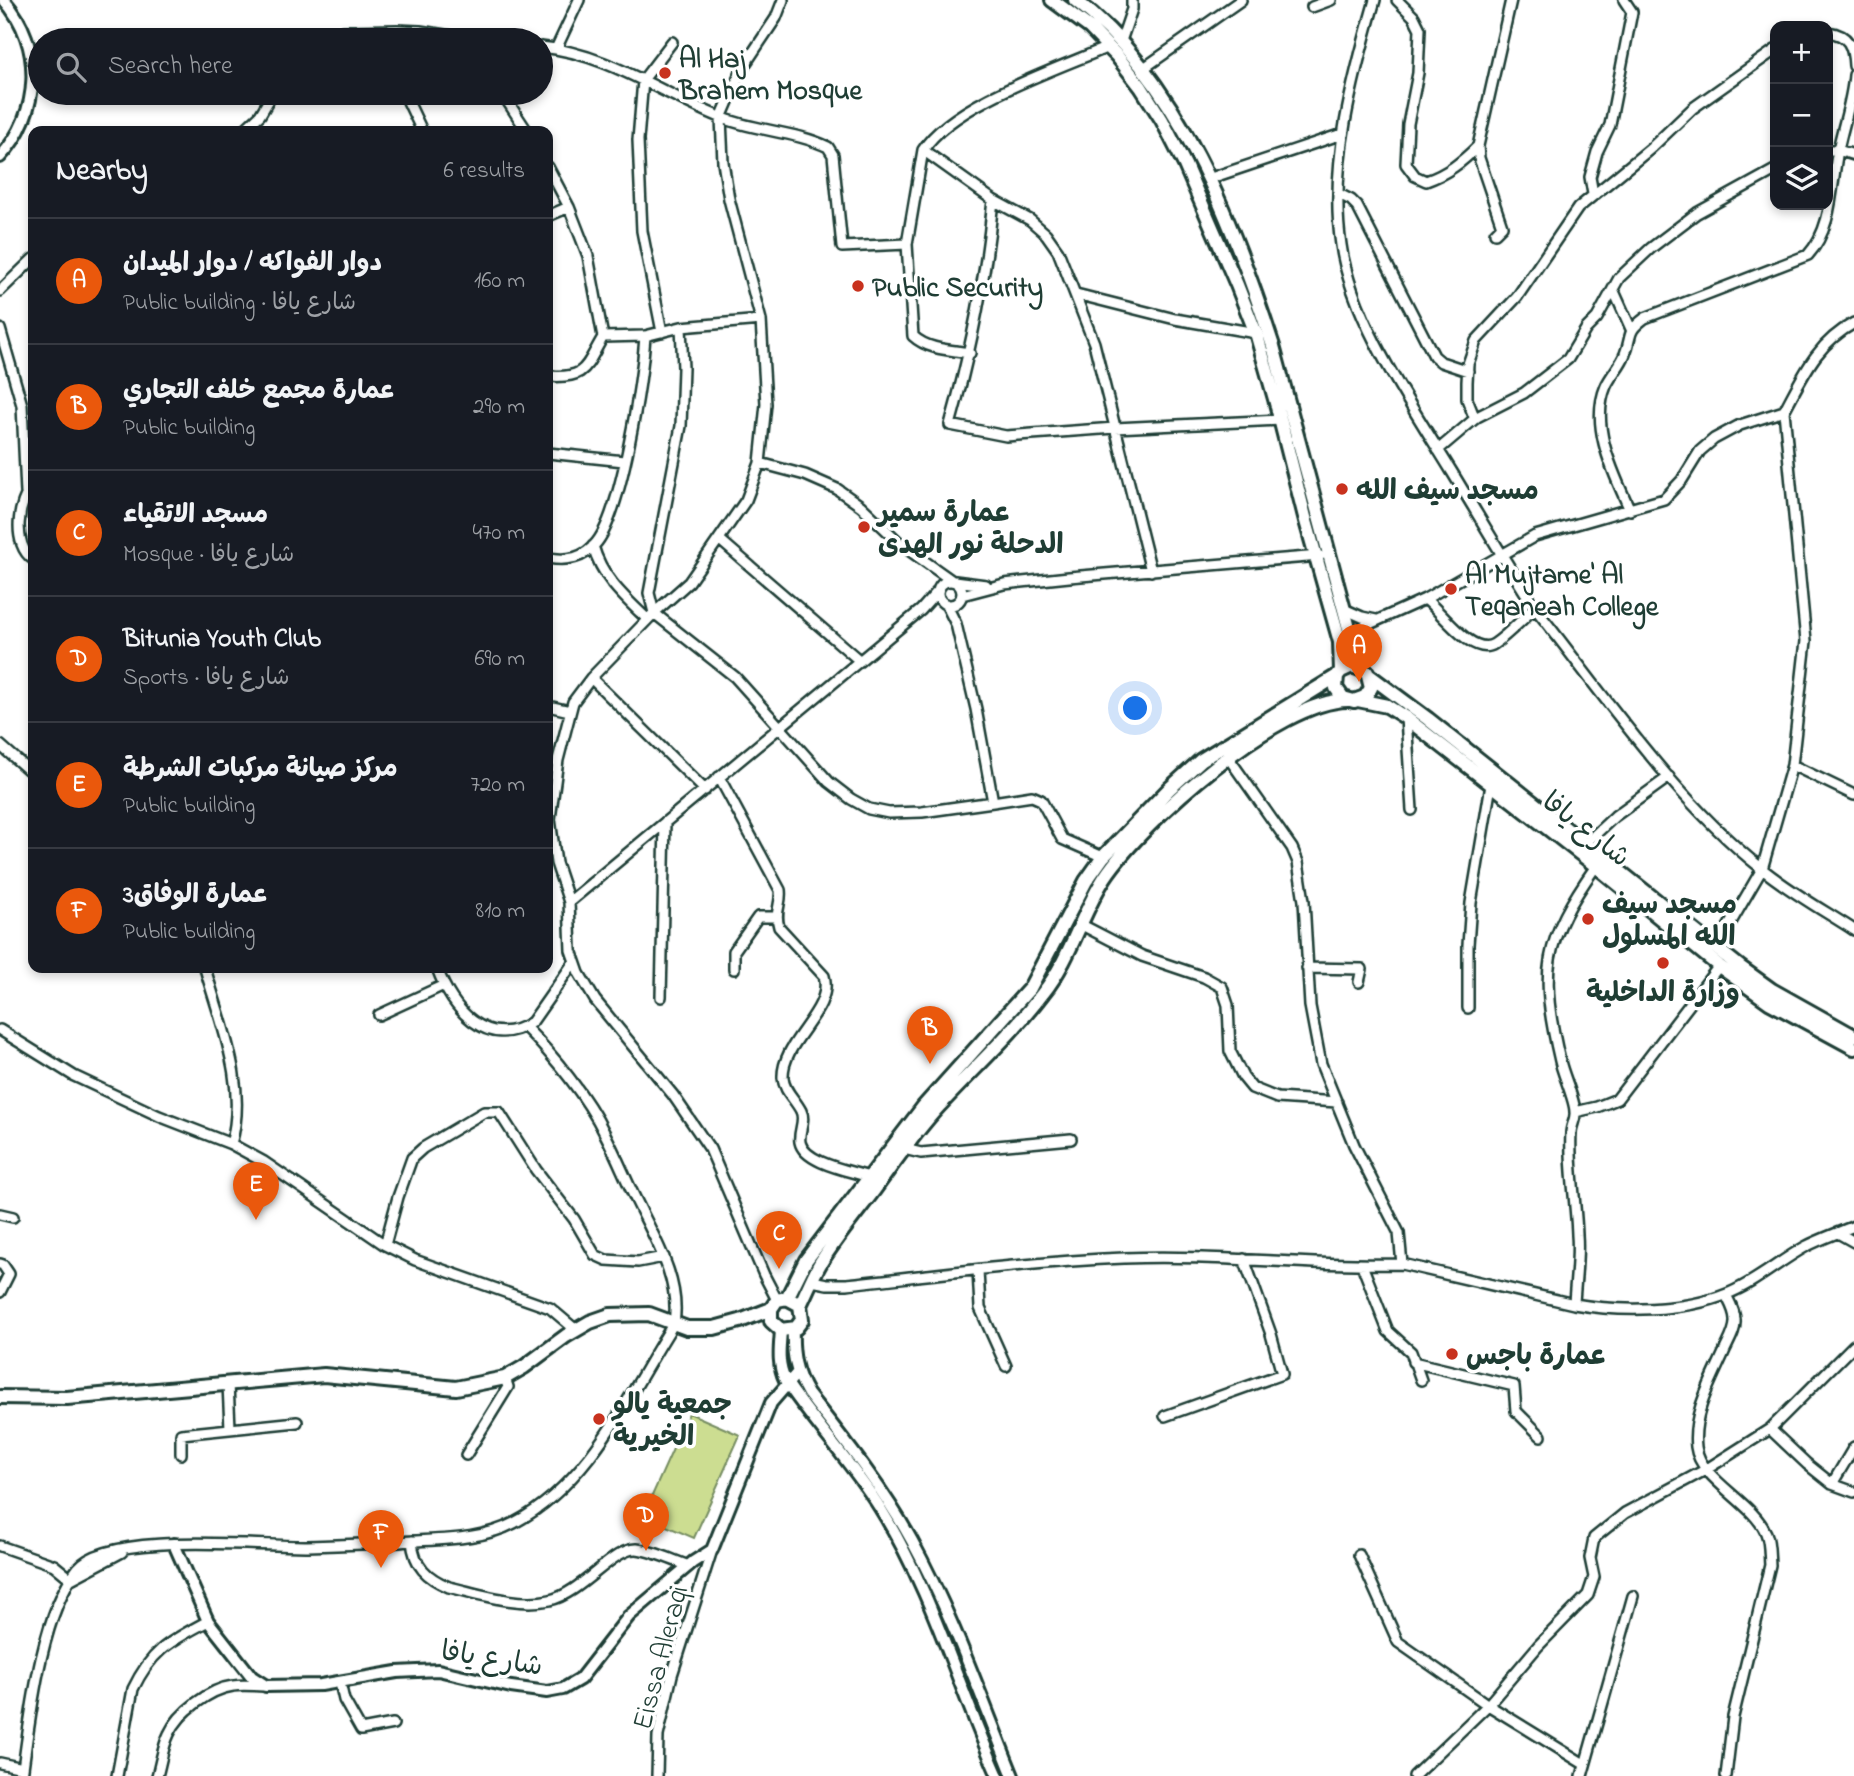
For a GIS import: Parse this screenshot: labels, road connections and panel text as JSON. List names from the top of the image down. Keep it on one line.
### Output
{"streets":{"main road":["شارع يافا"],"street":["Eissa Aleraqi"]},"crossings":[["شارع يافا","Eissa Aleraqi"]],"places":["Al Haj Brahem Mosque","Public Security","مسجد سيف الله","عمارة سمير الدحلة نور الهدى","Al Mujtame' Al Teqaneah College","مسجد سيف الله المسلول","وزارة الداخلية","عمارة باجس","جمعية يالو الخيرية"],"page":{"map_buttons":["+","−"],"search":"Search here","heading":["Nearby","6 results"],"list":[{"mark":"A","name":"دوار الفواكه / دوار الميدان","note":"Public building · شارع يافا","value":"160 m"},{"mark":"B","name":"عمارة مجمع خلف التجاري","note":"Public building","value":"290 m"},{"mark":"C","name":"مسجد الاتقياء","note":"Mosque · شارع يافا","value":"470 m"},{"mark":"D","name":"Bitunia Youth Club","note":"Sports · شارع يافا","value":"690 m"},{"mark":"E","name":"مركز صيانة مركبات الشرطة","note":"Public building","value":"720 m"},{"mark":"F","name":"عمارة الوفاق3","note":"Public building","value":"810 m"}],"pins":["A","B","E","C","D","F"]}}
